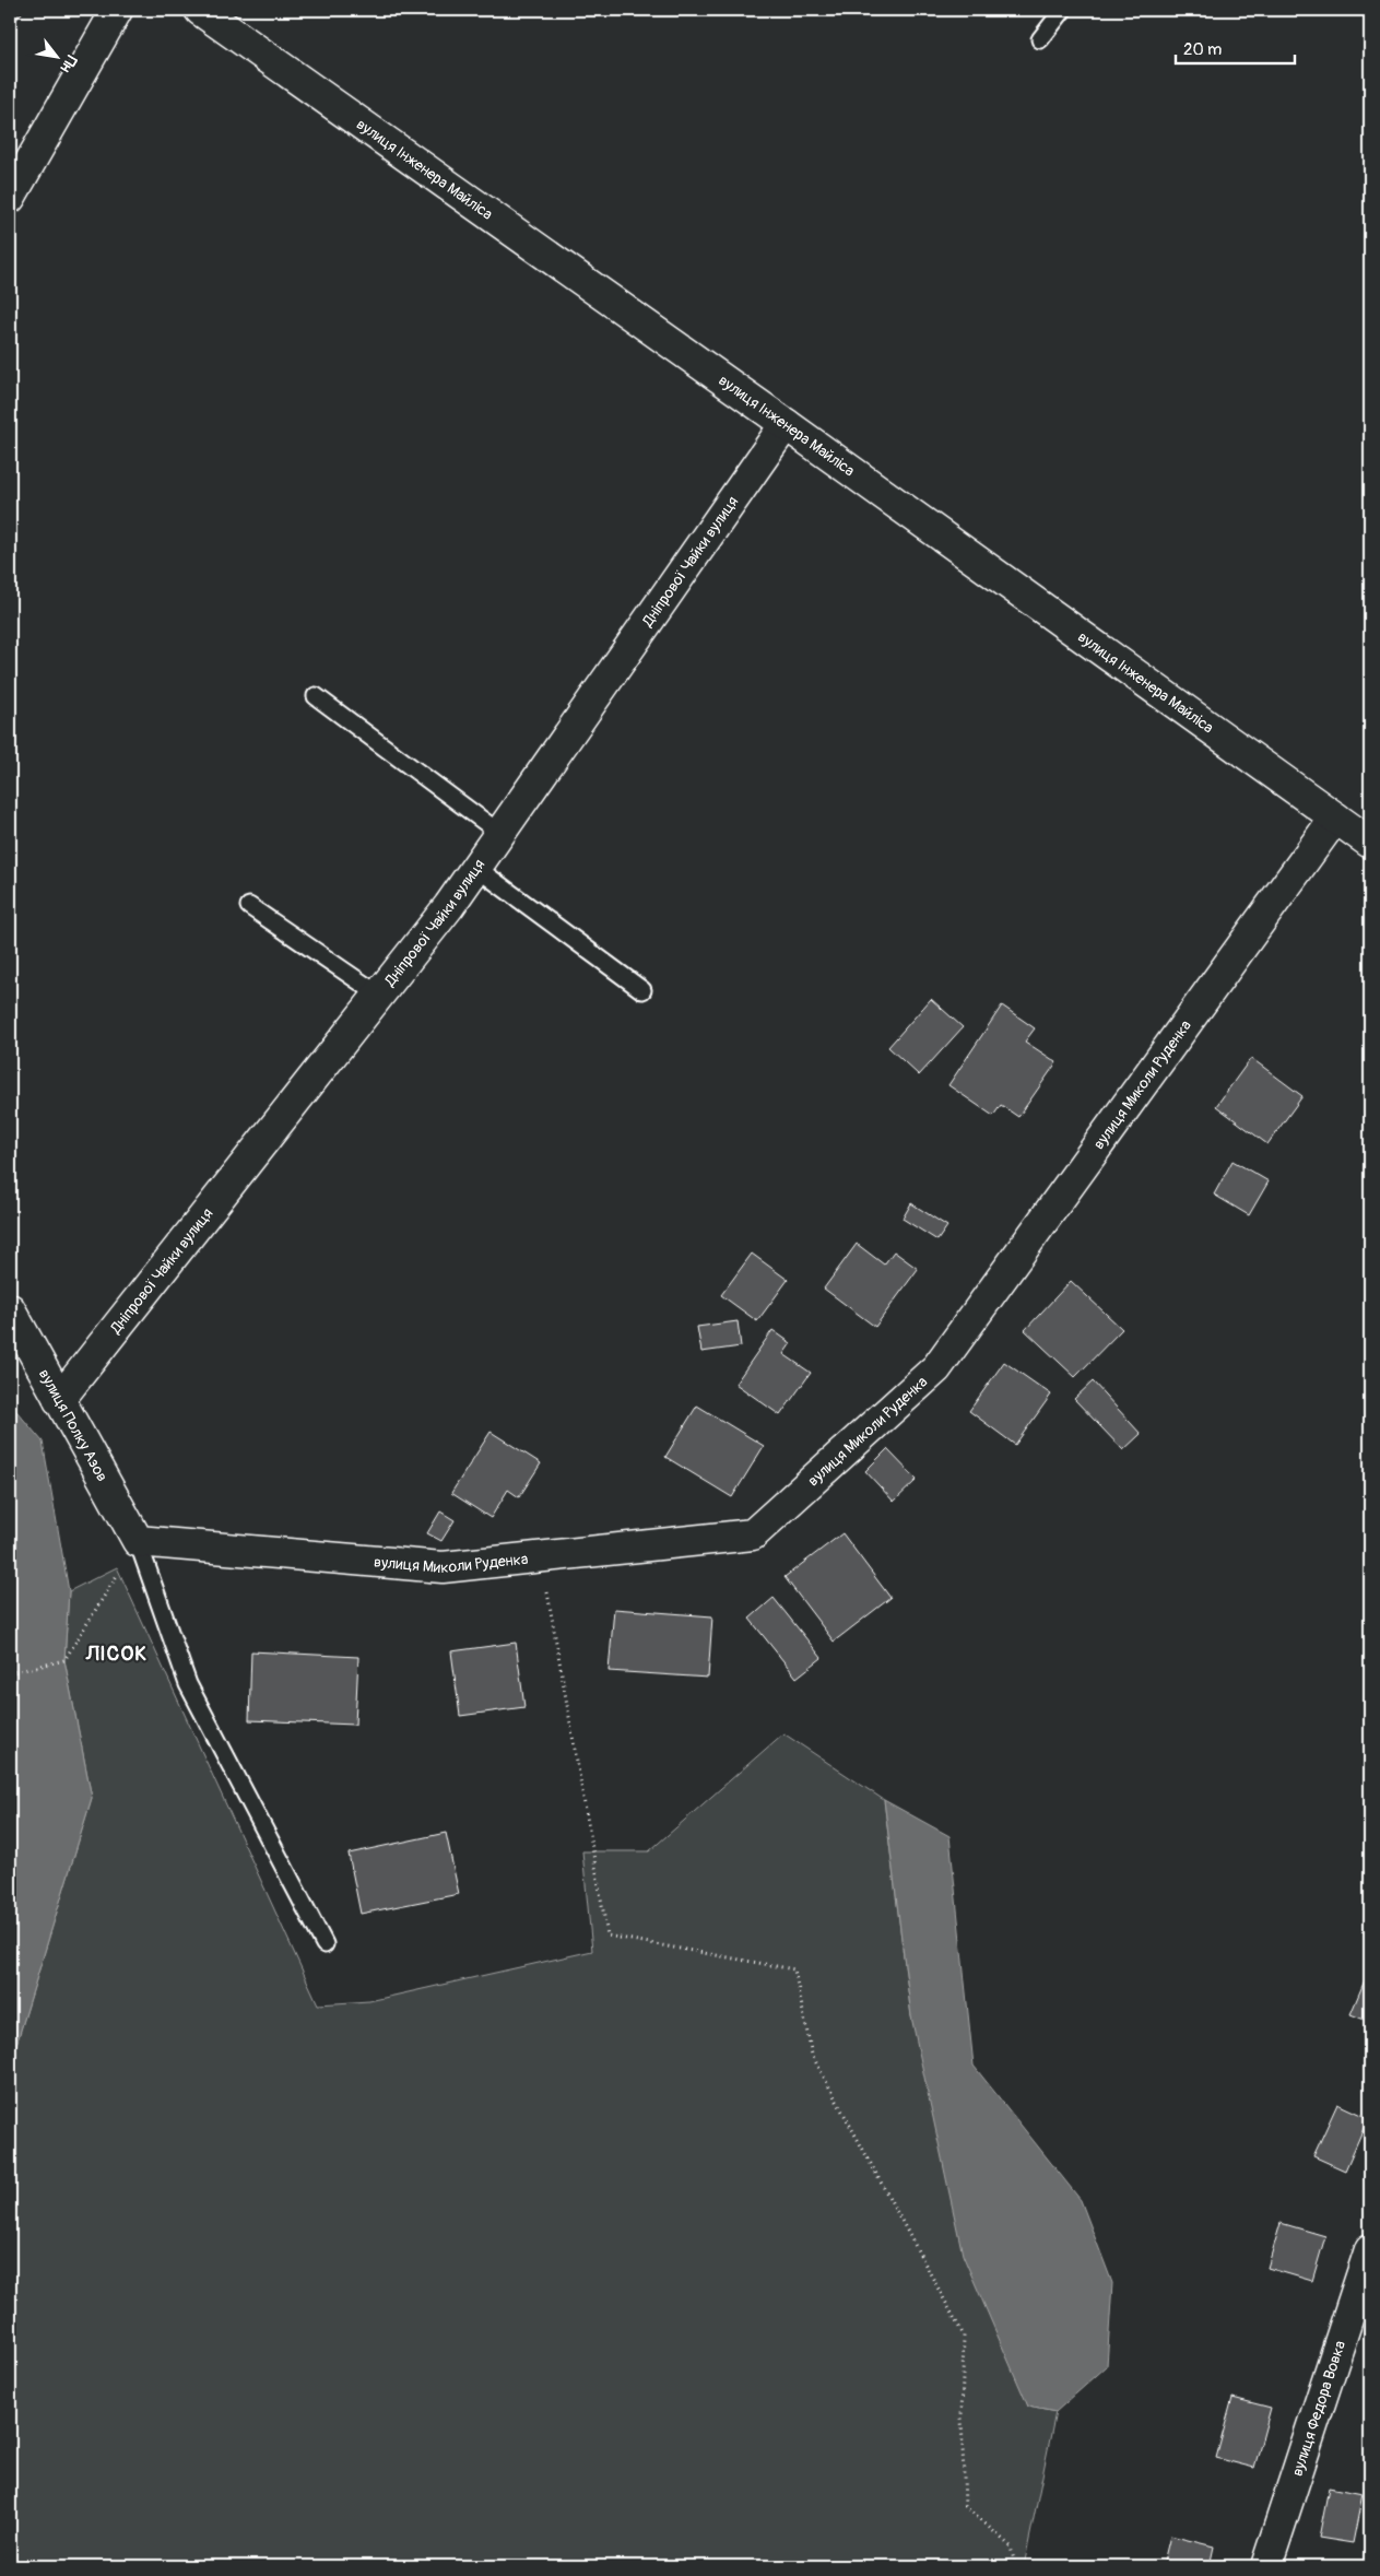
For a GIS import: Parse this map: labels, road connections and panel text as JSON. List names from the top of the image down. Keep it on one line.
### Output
{"streets":{"street":["вулиця Інженера Майліса","Дніпрової Чайки вулиця","вулиця Миколи Руденка","вулиця Полку Азов","вулиця Федора Вовка"]},"crossings":[["вулиця Інженера Майліса","Дніпрової Чайки вулиця"],["вулиця Інженера Майліса","вулиця Миколи Руденка"],["Дніпрової Чайки вулиця","вулиця Полку Азов"],["вулиця Миколи Руденка","вулиця Полку Азов"]],"districts":["ЛІСОК"],"scale_bar":"20 m","north":"bottom right"}
